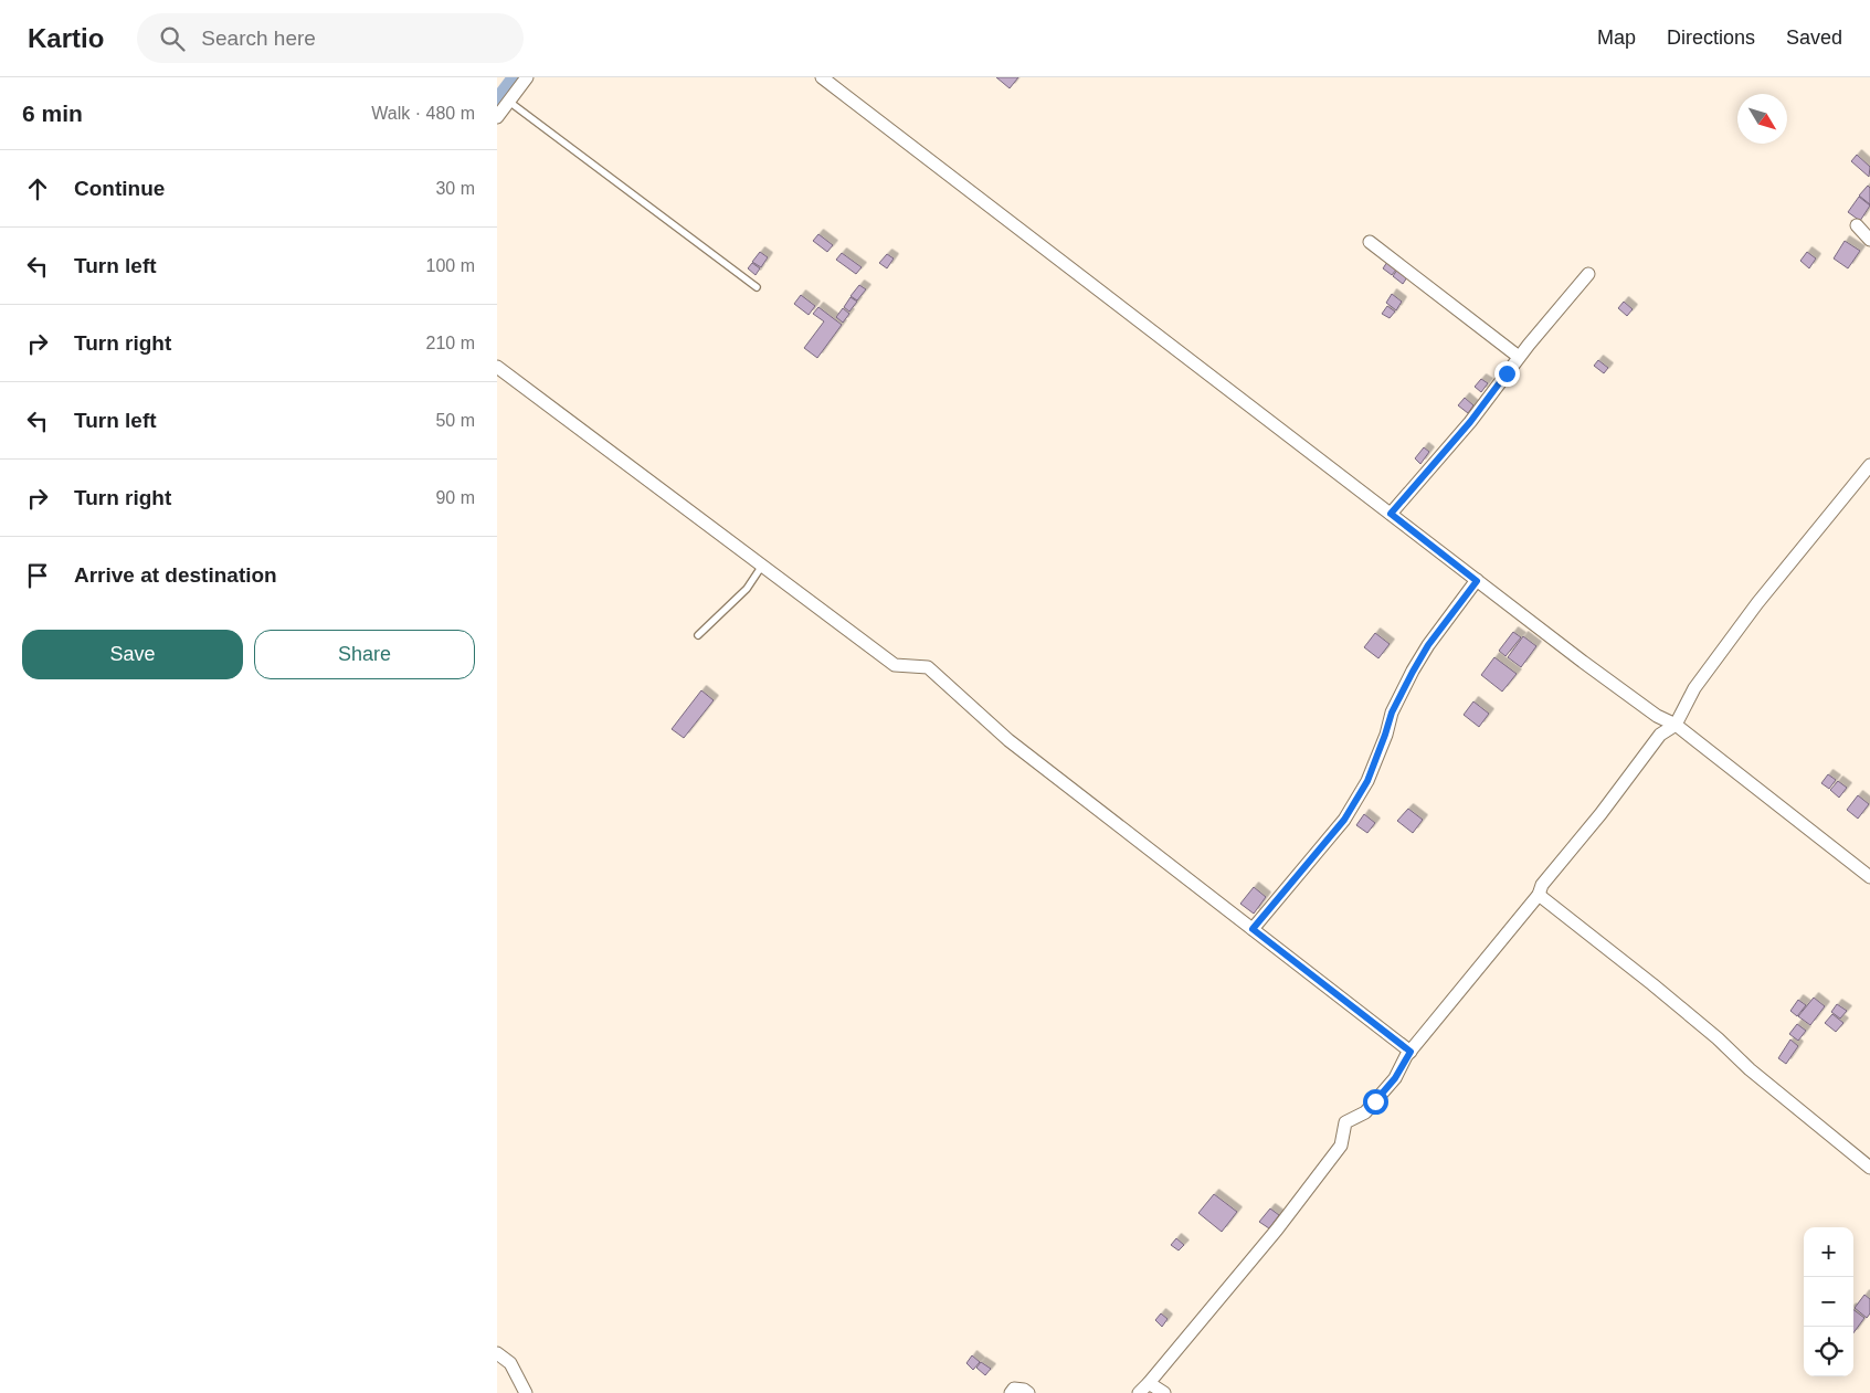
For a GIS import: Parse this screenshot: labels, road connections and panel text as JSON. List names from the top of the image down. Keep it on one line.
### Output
{"north":"bottom right","page":{"header":"Kartio","search":"Search here","nav":["Map","Directions","Saved"],"heading":["6 min","Walk · 480 m"],"list":[["Continue","30 m"],["Turn left","100 m"],["Turn right","210 m"],["Turn left","50 m"],["Turn right","90 m"],"Arrive at destination"],"buttons":["Save","Share"],"map_buttons":["+","−"]}}
